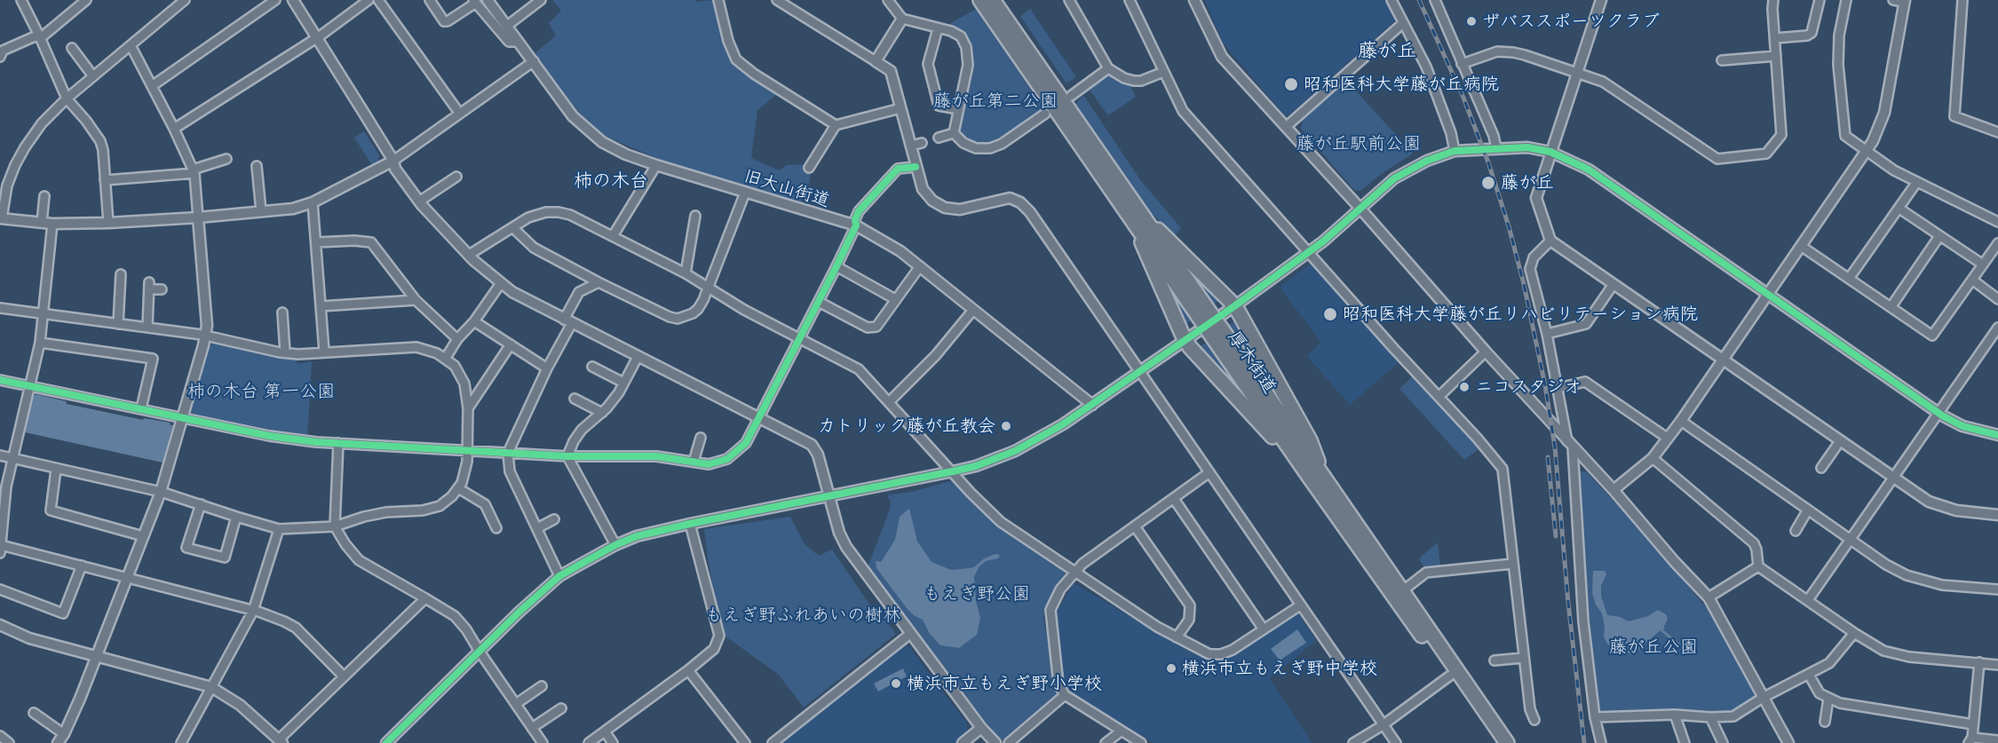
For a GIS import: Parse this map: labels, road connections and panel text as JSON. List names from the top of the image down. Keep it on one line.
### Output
{"streets":{"highway":["厚木街道"],"street":["旧大山街道"]},"districts":["藤が丘","柿の木台"],"parks":["藤が丘第二公園","藤が丘駅前公園","柿の木台 第一公園","もえぎ野公園","もえぎ野ふれあいの樹林","藤が丘公園"],"places":["ザバススポーツクラブ","昭和医科大学藤が丘病院","藤が丘","昭和医科大学藤が丘リハビリテーション病院","ニコスタジオ","カトリック藤が丘教会","横浜市立もえぎ野中学校","横浜市立もえぎ野小学校"]}
